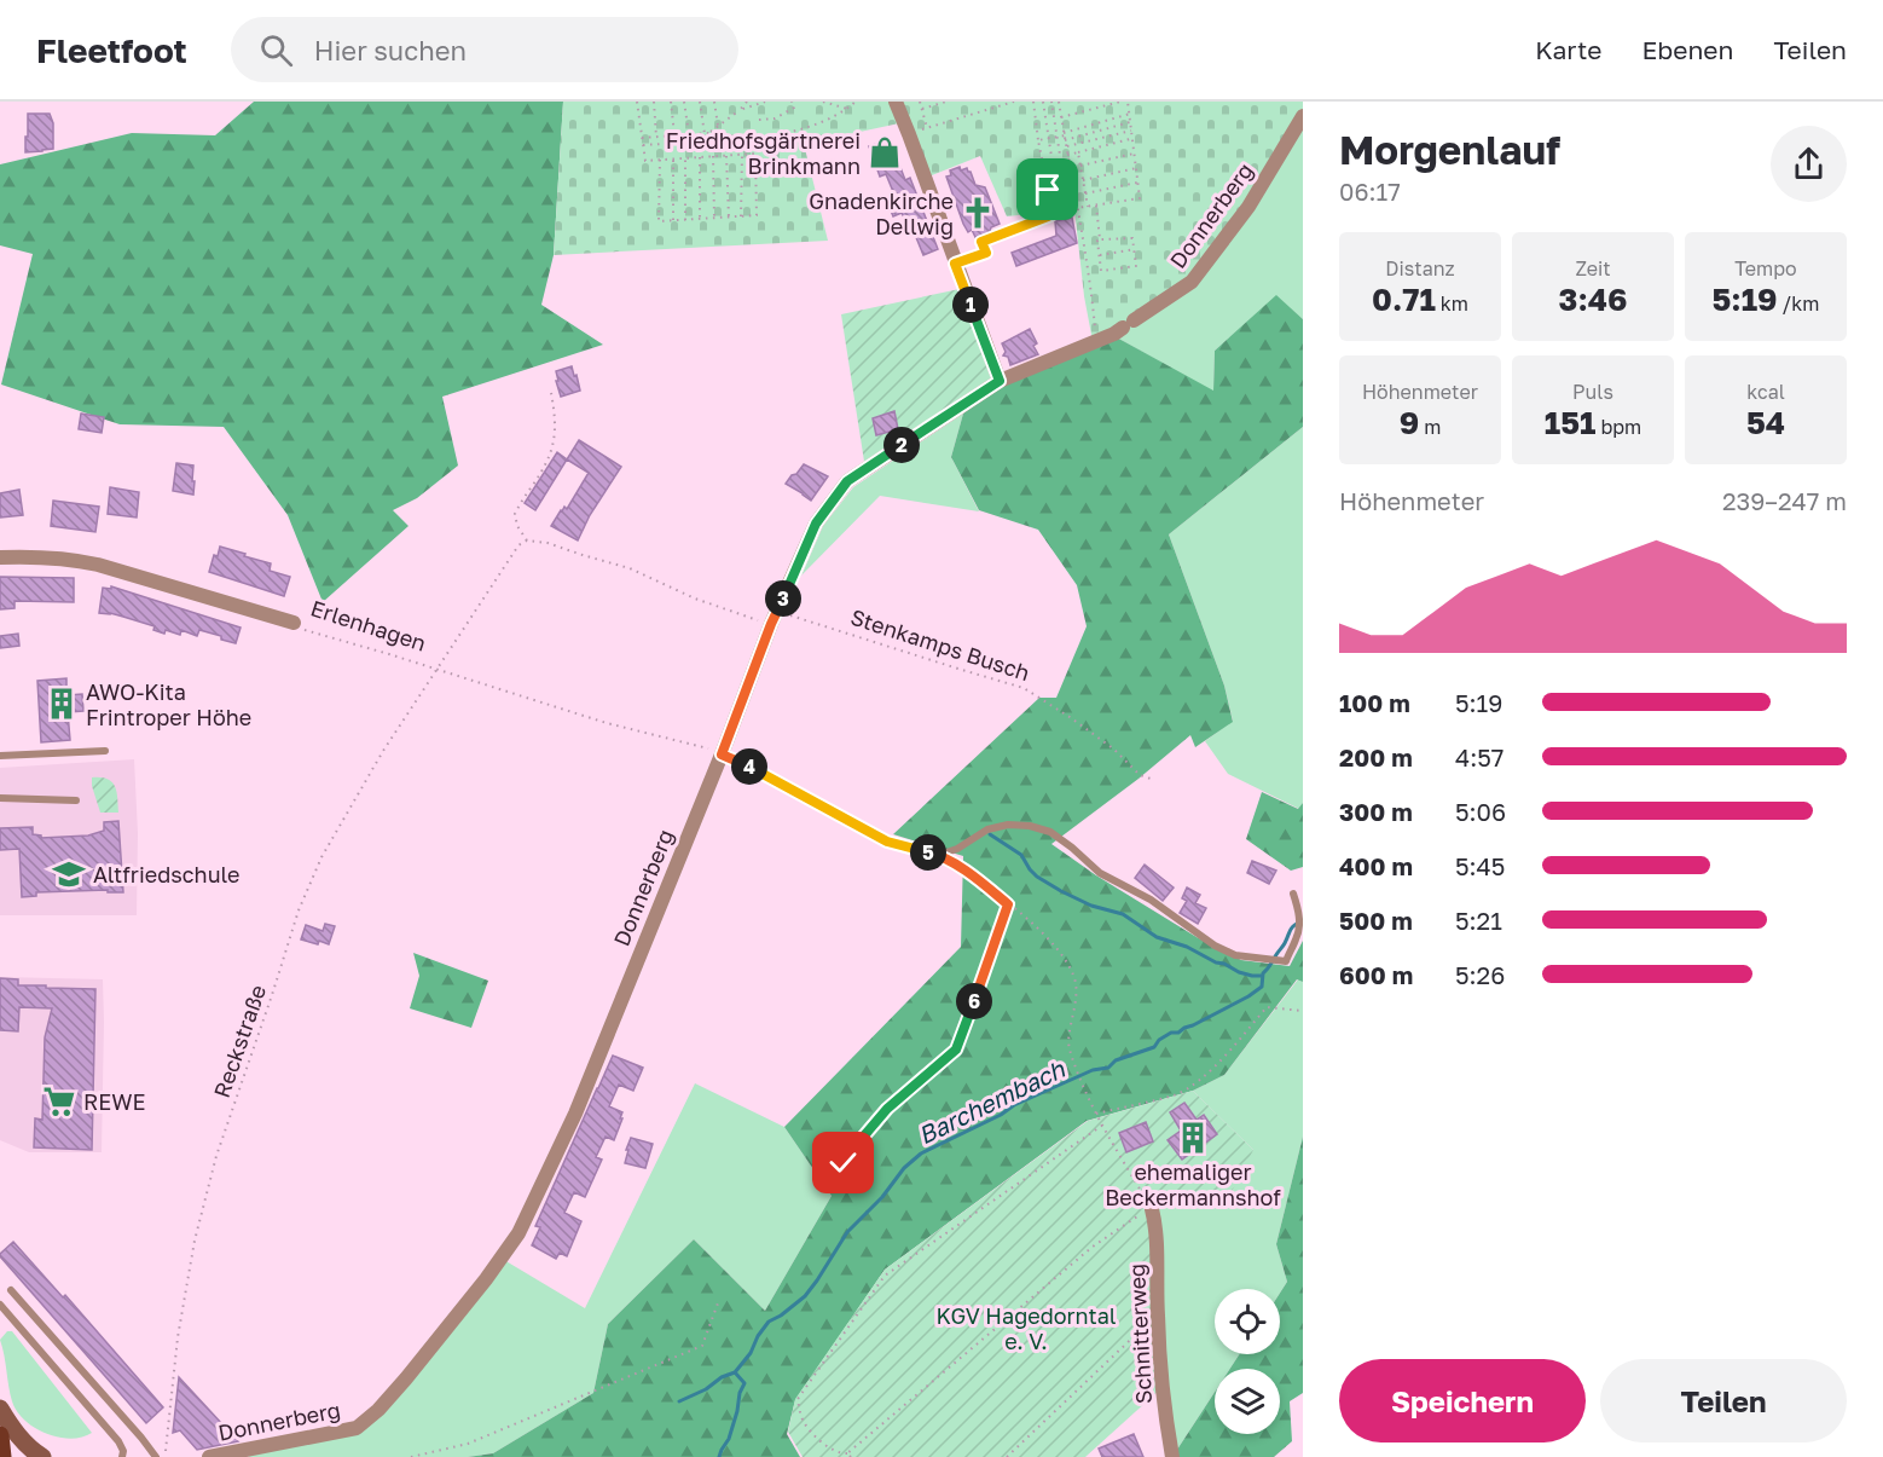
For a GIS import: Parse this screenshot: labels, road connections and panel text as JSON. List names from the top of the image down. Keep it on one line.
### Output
{"streets":{"street":["Donnerberg","Erlenhagen","Schnitterweg"],"path":["Stenkamps Busch","Reckstraße"]},"crossings":[["Donnerberg","Erlenhagen"],["Donnerberg","Stenkamps Busch"],["Erlenhagen","Reckstraße"],["Stenkamps Busch","Reckstraße"]],"water":["Barchembach"],"parks":["KGV Hagedorntal e. V."],"places":{"shop":["Friedhofsgärtnerei Brinkmann"],"church":["Gnadenkirche Dellwig"],"building":["AWO-Kita Frintroper Höhe","ehemaliger Beckermannshof"],"school or university":["Altfriedschule"],"supermarket":["REWE"]},"page":{"header":"Fleetfoot","search":"Hier suchen","nav":["Karte","Ebenen","Teilen"],"heading":["Morgenlauf","06:17"],"stats":[["Distanz","0.71 km"],["Zeit","3:46"],["Tempo","5:19 /km"],["Höhenmeter","9 m"],["Puls","151 bpm"],["kcal","54"]],"pins":["1","2","3","4","5","6"],"chart":["Höhenmeter","239–247 m"],"list":[{"name":"100 m","note":"5:19"},{"name":"200 m","note":"4:57"},{"name":"300 m","note":"5:06"},{"name":"400 m","note":"5:45"},{"name":"500 m","note":"5:21"},{"name":"600 m","note":"5:26"}],"buttons":["Speichern","Teilen"]}}
